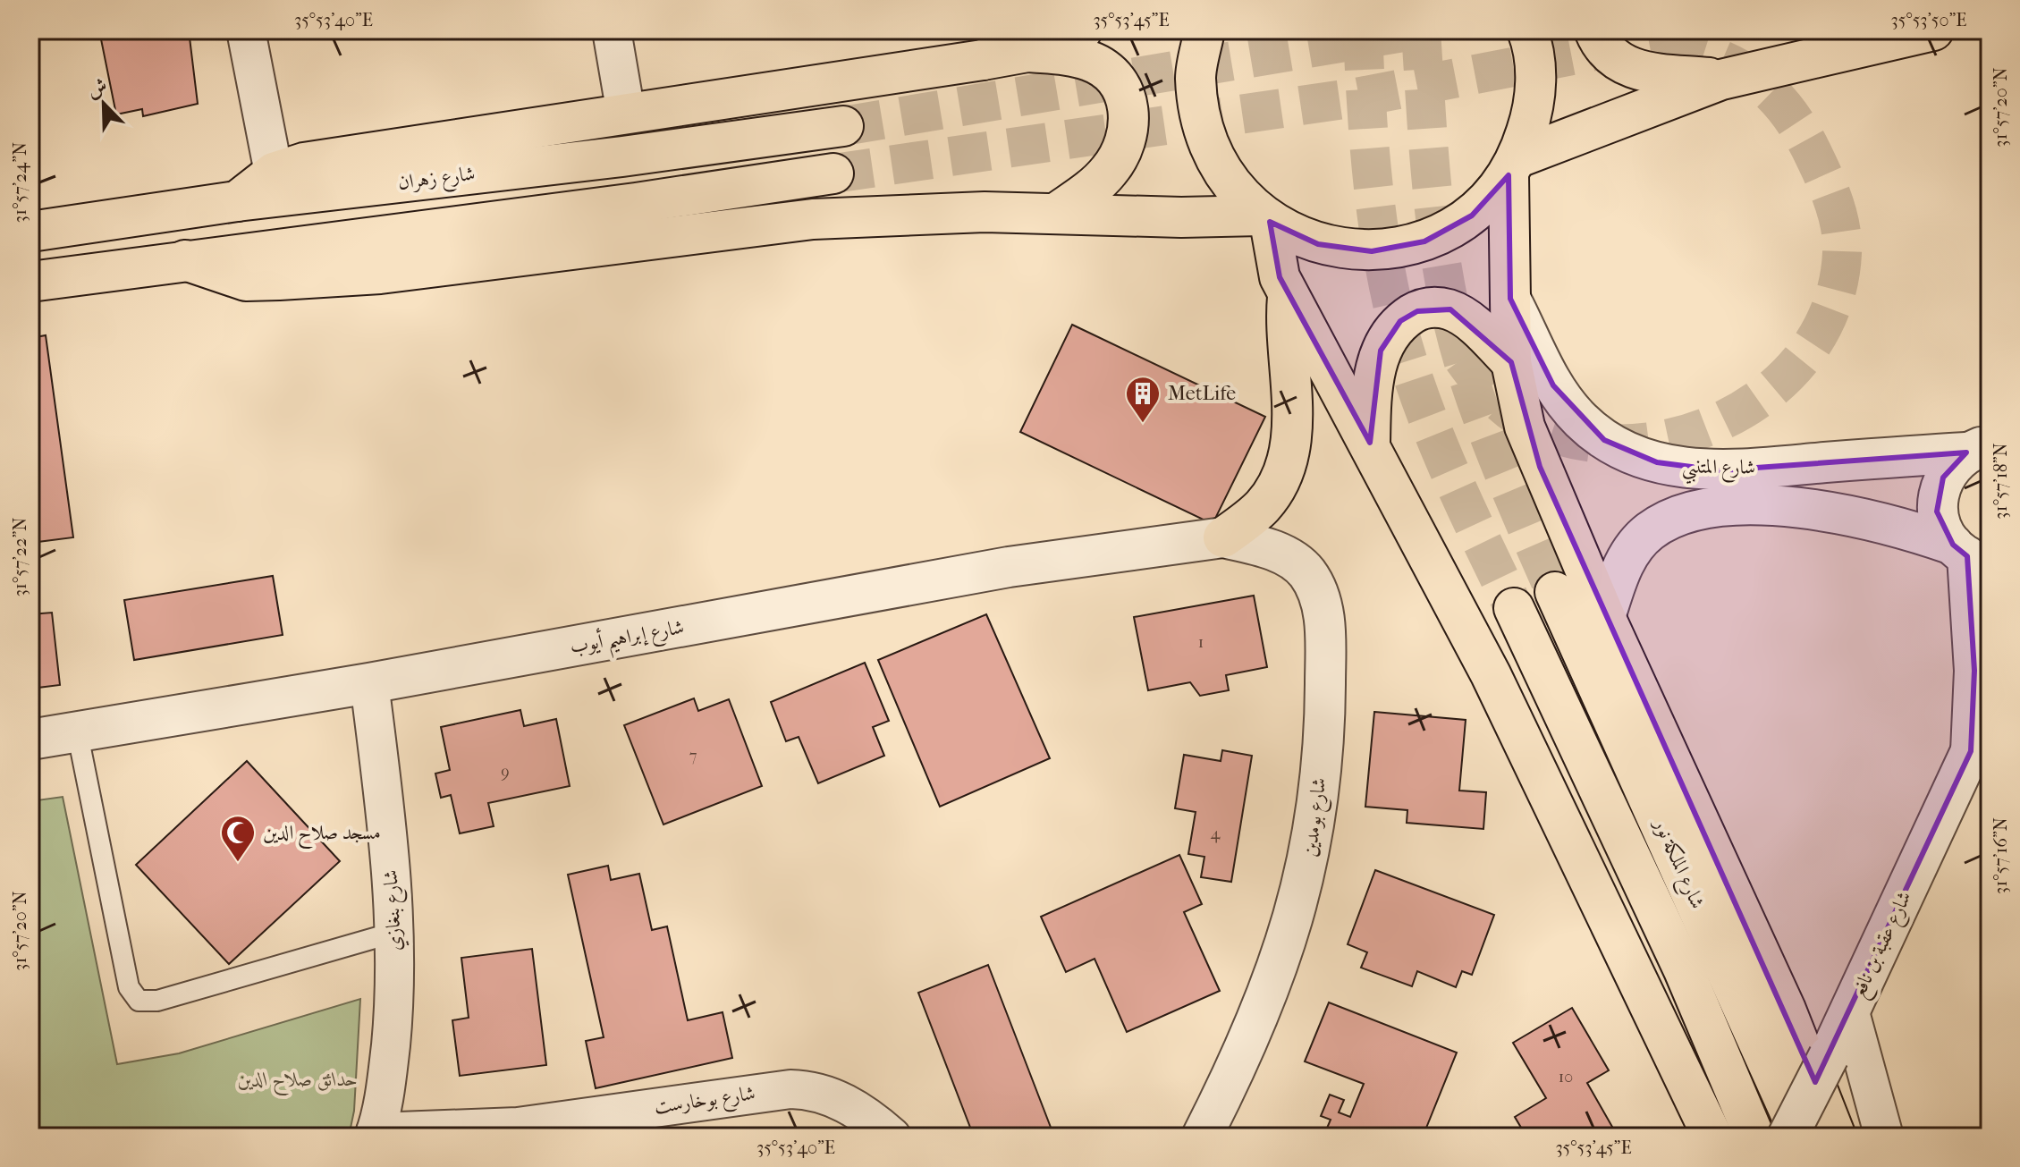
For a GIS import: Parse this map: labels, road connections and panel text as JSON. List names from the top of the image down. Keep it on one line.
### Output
{"streets":{"main road":["شارع زهران","شارع الملكة نور"],"street":["شارع المتنبي","شارع إبراهيم أيوب","شارع بومدين","شارع بنغازي","شارع عقبة بن نافع","شارع بوخارست"]},"crossings":[["شارع المتنبي","شارع عقبة بن نافع"],["شارع إبراهيم أيوب","شارع بومدين"],["شارع إبراهيم أيوب","شارع بنغازي"],["شارع بنغازي","شارع بوخارست"]],"parks":["حدائق صلاح الدين"],"places":{"building":["MetLife"],"mosque":["مسجد صلاح الدين"]},"house_numbers":["1","7","9","4","10"],"north":"top left","coordinates":["35°53'40\"E","35°53'45\"E","35°53'50\"E","31°57'20\"N","31°57'24\"N","31°57'18\"N","31°57'22\"N","31°57'16\"N"]}
